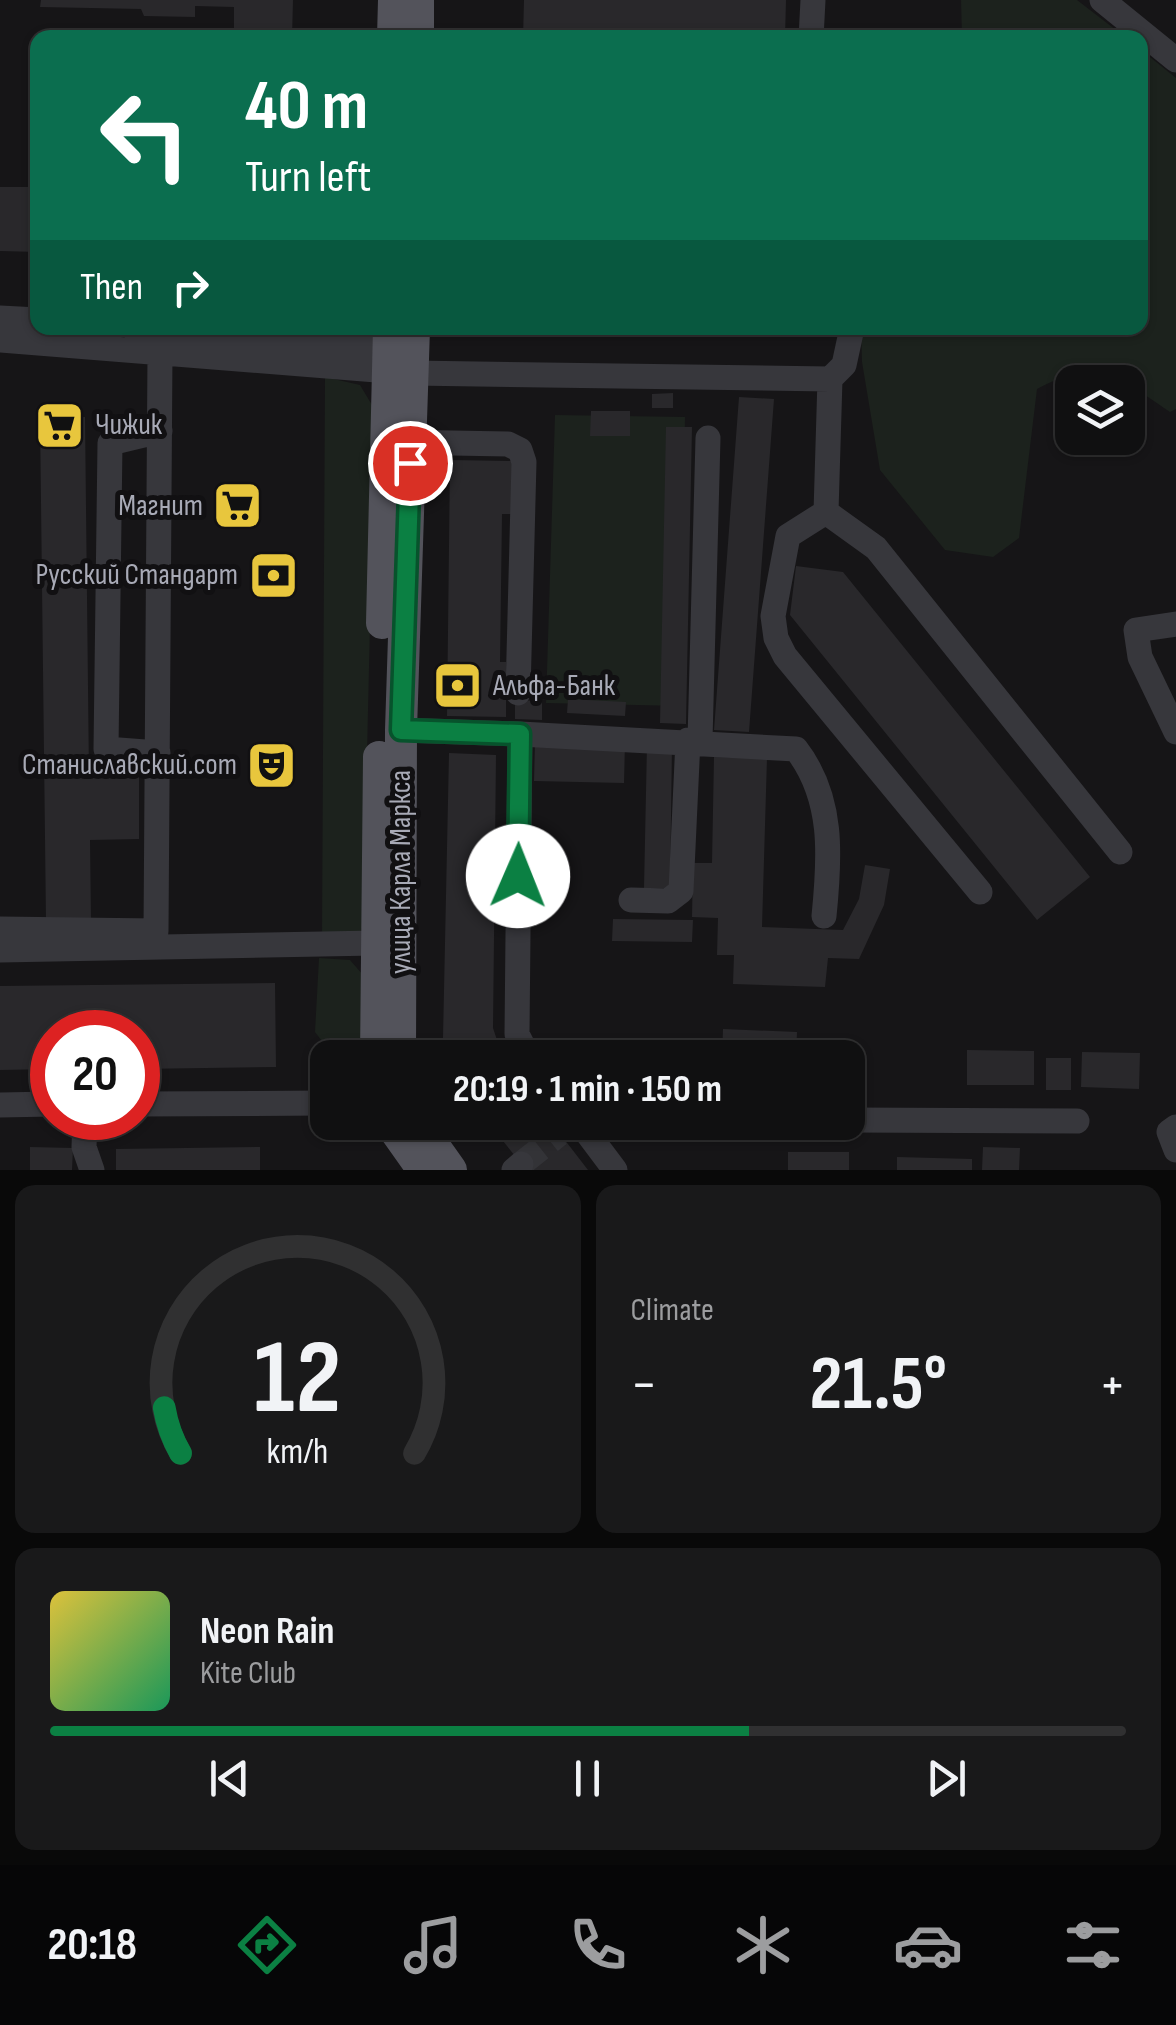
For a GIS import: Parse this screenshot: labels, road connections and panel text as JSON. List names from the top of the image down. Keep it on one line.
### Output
{"streets":{"main road":["улица Карла Маркса"]},"places":{"supermarket":["Чижик","Магнит"],"bank":["Русский Стандарт","Альфа-Банк"],"theatre":["Станиславский.com"]},"page":{"turn":["40 m","Turn left"],"then":"Then","limit":"20","trip":"20:19 · 1 min · 150 m","tile":"Climate","heat":["−","21.5°","+"],"song":["Neon Rain","Kite Club"],"tabs":"20:18","gauge":["12","km/h"]}}
